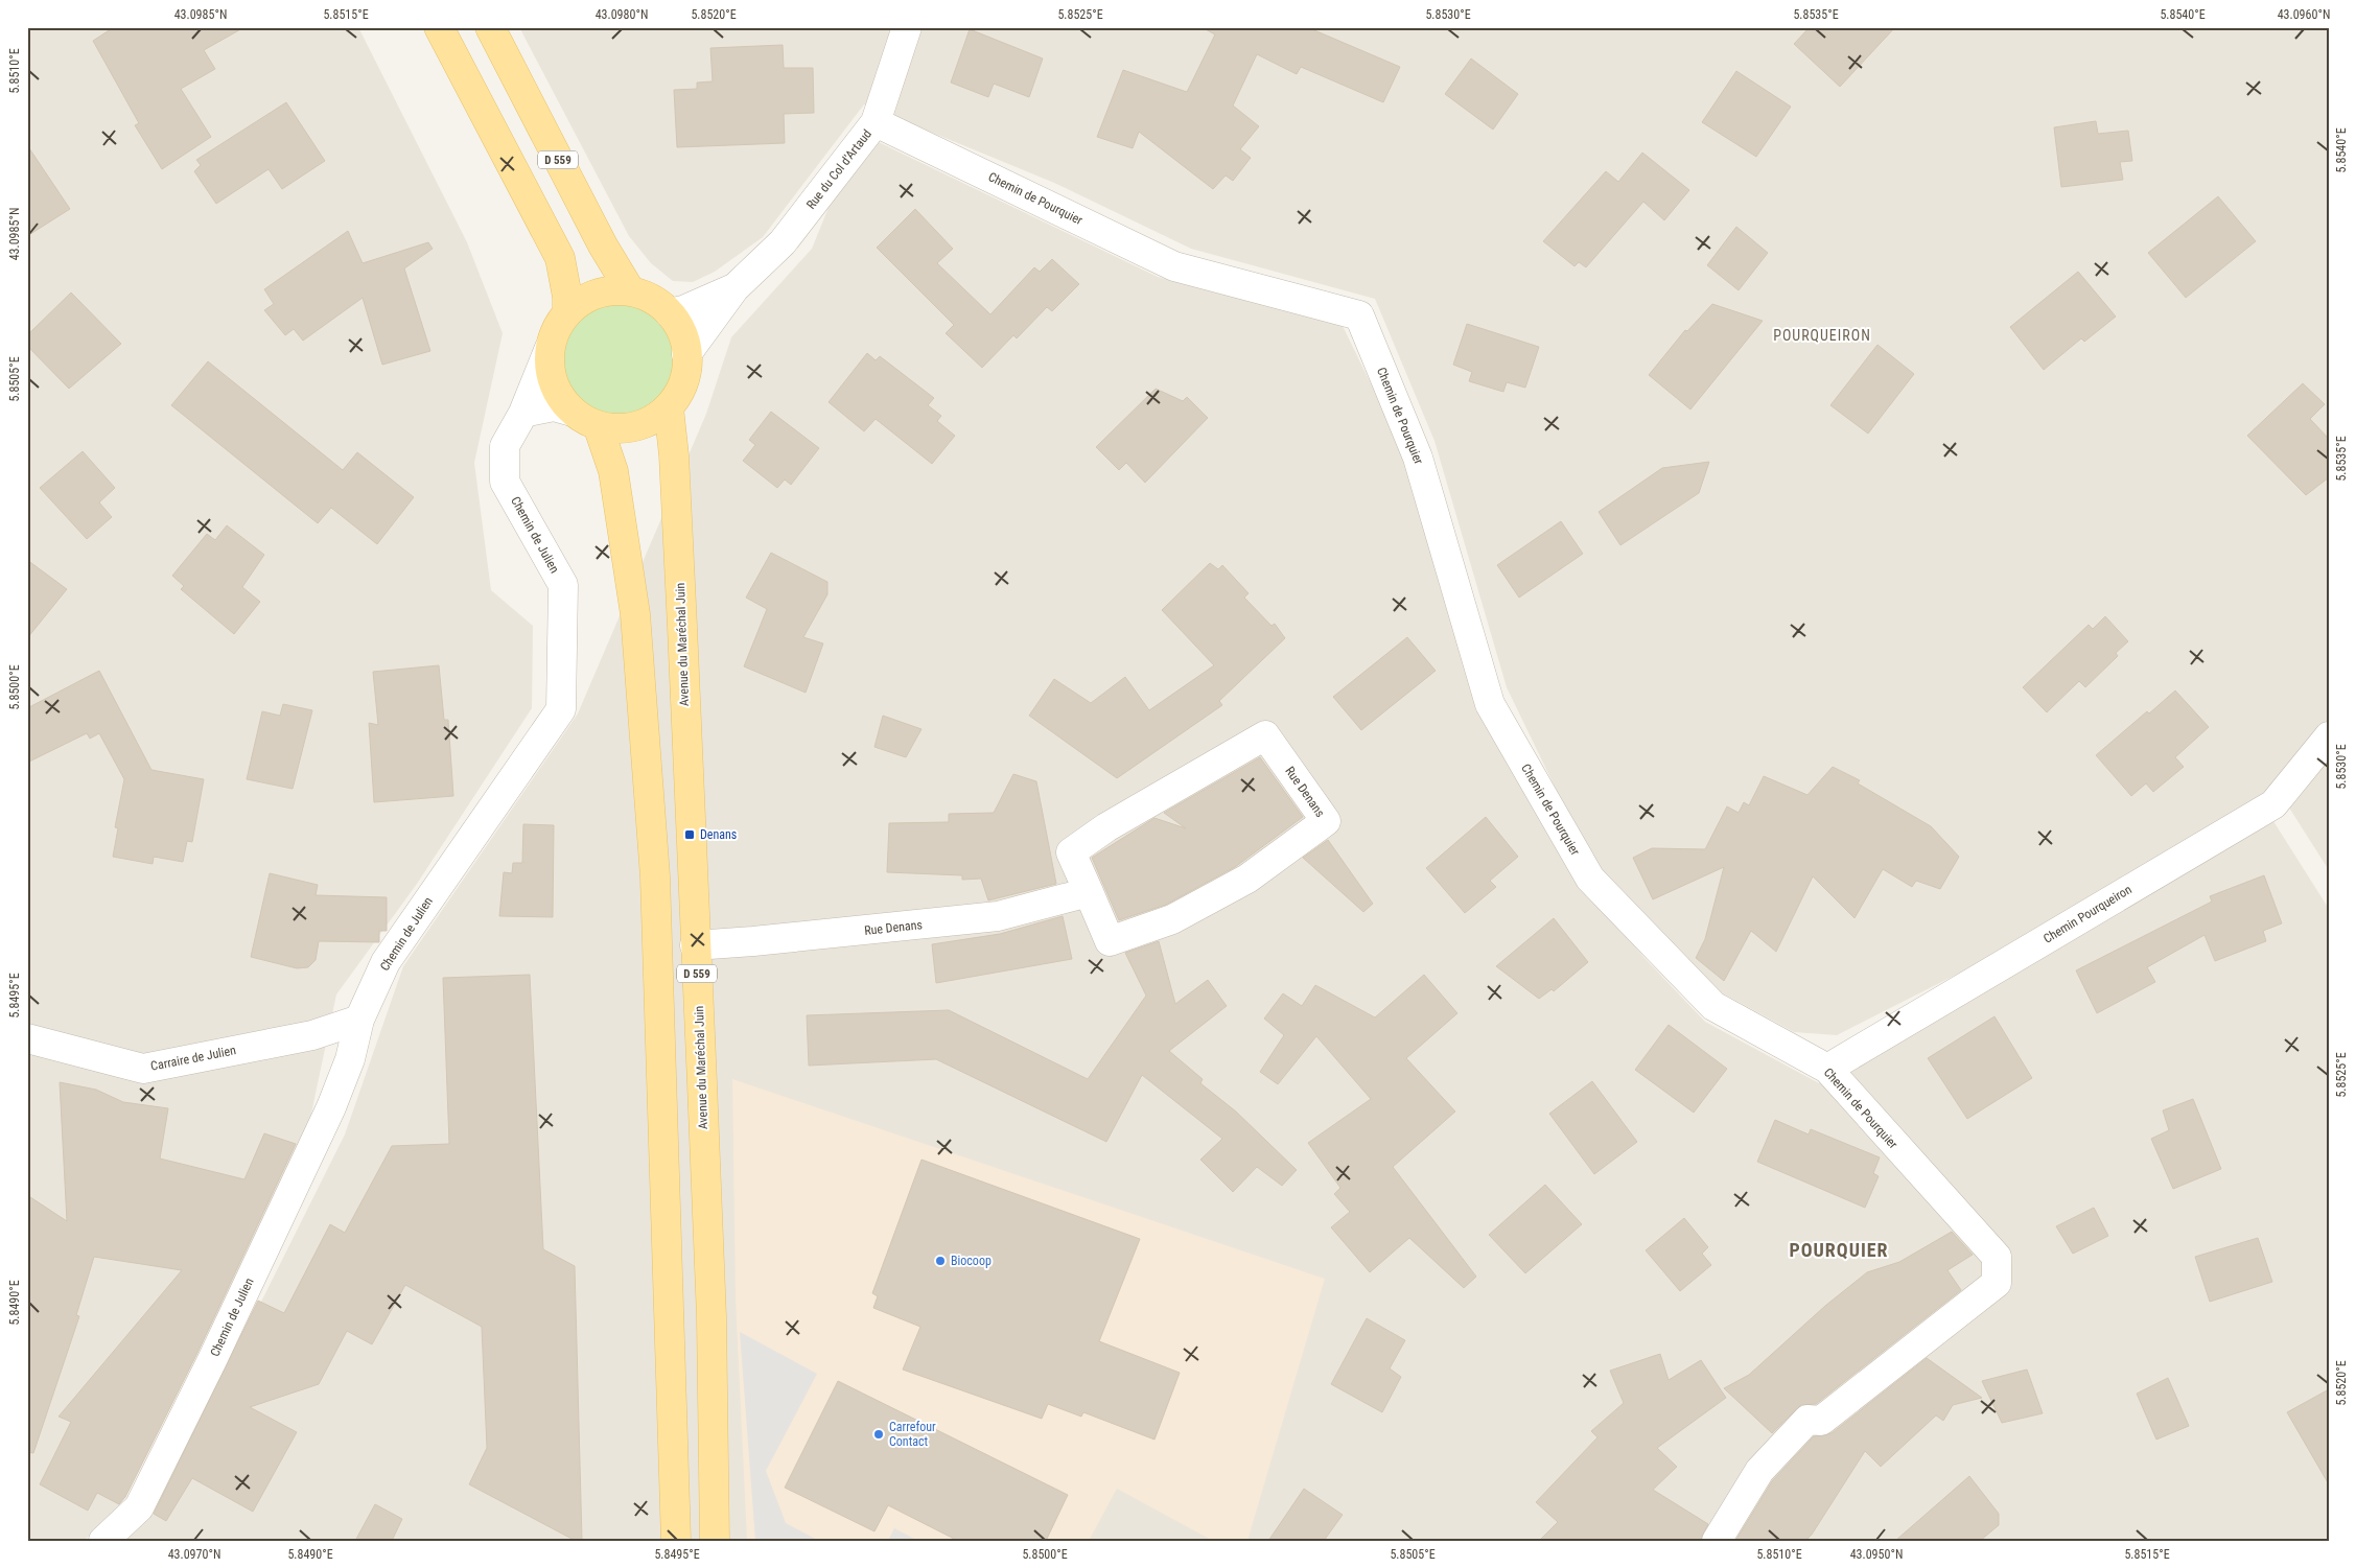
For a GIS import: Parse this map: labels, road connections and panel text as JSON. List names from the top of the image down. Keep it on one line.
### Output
{"streets":{"main road":["D 559","Avenue du Maréchal Juin"],"street":["Rue du Col d'Artaud","Chemin de Pourquier","Chemin de Julien","Rue Denans","Chemin Pourqueiron","Carraire de Julien"]},"crossings":[["D 559","Rue du Col d'Artaud"],["D 559","Chemin de Julien"],["D 559","Avenue du Maréchal Juin"],["Rue du Col d'Artaud","Chemin de Pourquier"],["Rue du Col d'Artaud","Chemin de Julien"],["Rue du Col d'Artaud","Avenue du Maréchal Juin"],["Chemin de Pourquier","Chemin Pourqueiron"],["Chemin de Julien","Avenue du Maréchal Juin"],["Chemin de Julien","Carraire de Julien"],["Avenue du Maréchal Juin","Rue Denans"]],"districts":["POURQUEIRON","POURQUIER"],"places":{"transit":["Denans"],"other":["Biocoop","Carrefour Contact"]},"coordinates":["43.0985°N","5.8515°E","43.0980°N","5.8520°E","5.8525°E","5.8530°E","5.8535°E","5.8540°E","43.0960°N","5.8510°E","5.8505°E","5.8500°E","5.8495°E","5.8490°E","43.0970°N","43.0950°N"]}
